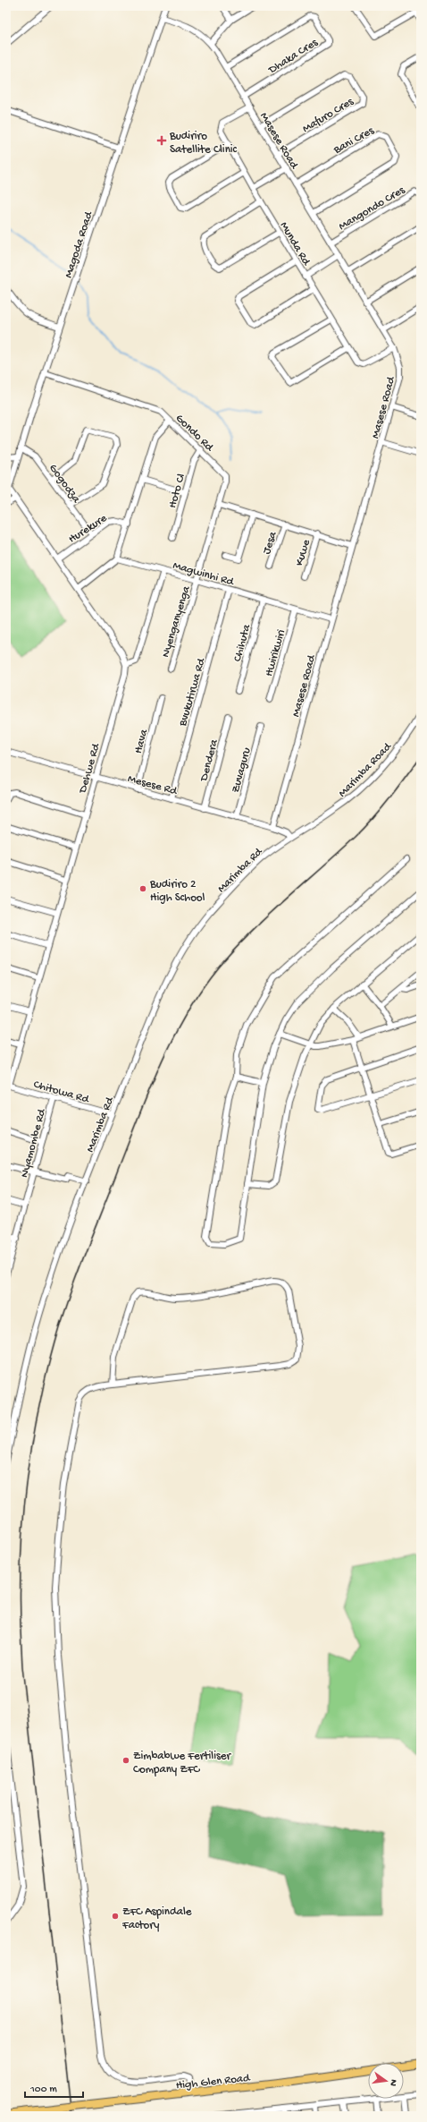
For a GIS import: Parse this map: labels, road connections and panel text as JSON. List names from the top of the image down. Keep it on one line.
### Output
{"streets":{"main road":["High Glen Road"],"street":["Dhaka Cres","Mafuro Cres","Bani Cres","Masese Road","Mangondo Cres","Munda Rd","Magoda Road","Gondo Rd","Gogodza","Hoto Cl","Hurekure","Jesa","Kuwe","Magwinhi Rd","Nyenganyenga","Chihuta","Hwirikwiri","Bvukutirwa Rd","Hava","Dendera","Dehwe Rd","Marimba Road","Zuvaguru","Mesese Rd","Marimba Rd","Chitowa Rd","Nyamombe Rd"]},"crossings":[["Dhaka Cres","Masese Road"],["Mafuro Cres","Masese Road"],["Bani Cres","Masese Road"],["Masese Road","Mangondo Cres"],["Masese Road","Munda Rd"],["Masese Road","Magoda Road"],["Masese Road","Magwinhi Rd"],["Masese Road","Mesese Rd"],["Magoda Road","Gondo Rd"],["Magoda Road","Gogodza"],["Gondo Rd","Hoto Cl"],["Gondo Rd","Magwinhi Rd"],["Gondo Rd","Nyenganyenga"],["Gogodza","Hurekure"],["Magwinhi Rd","Nyenganyenga"],["Magwinhi Rd","Chihuta"],["Magwinhi Rd","Hwirikwiri"],["Magwinhi Rd","Bvukutirwa Rd"],["Bvukutirwa Rd","Mesese Rd"],["Hava","Mesese Rd"],["Dendera","Mesese Rd"],["Dehwe Rd","Mesese Rd"],["Dehwe Rd","Chitowa Rd"],["Marimba Road","Mesese Rd"],["Marimba Road","Marimba Rd"],["Zuvaguru","Mesese Rd"],["Mesese Rd","Marimba Rd"],["Marimba Rd","Chitowa Rd"],["Chitowa Rd","Nyamombe Rd"]],"places":{"health":["Budiriro Satellite Clinic"],"other":["Budiriro 2 High School","Zimbabwe Fertiliser Company ZFC","ZFC Aspindale Factory"]},"scale_bar":"100 m","north":"right"}
